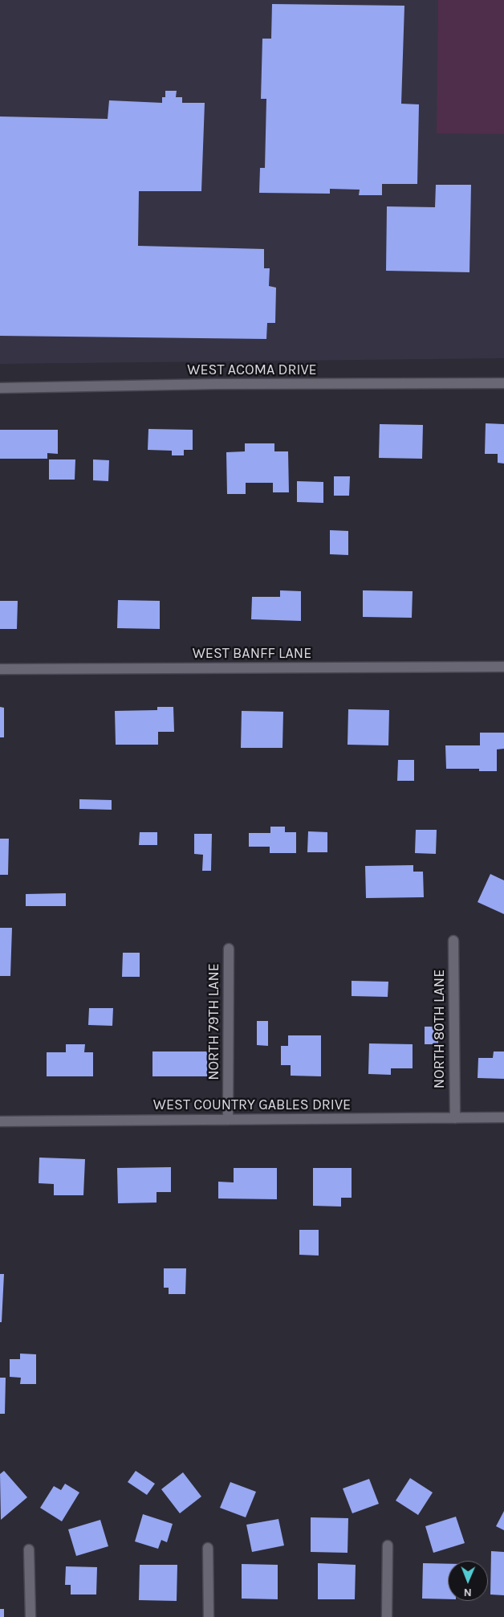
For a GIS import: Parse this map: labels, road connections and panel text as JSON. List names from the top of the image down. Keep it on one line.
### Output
{"streets":{"street":["WEST ACOMA DRIVE","WEST BANFF LANE","NORTH 79TH LANE","NORTH 80TH LANE","WEST COUNTRY GABLES DRIVE"]},"crossings":[["NORTH 79TH LANE","WEST COUNTRY GABLES DRIVE"],["NORTH 80TH LANE","WEST COUNTRY GABLES DRIVE"]],"north":"bottom"}
